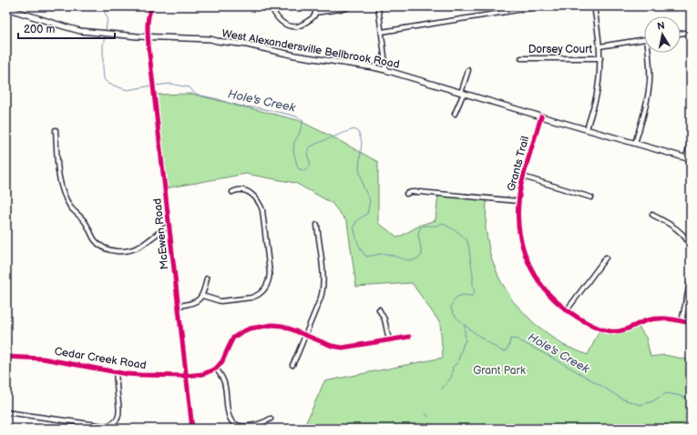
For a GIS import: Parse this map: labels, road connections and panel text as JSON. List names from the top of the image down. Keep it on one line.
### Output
{"streets":{"main road":["West Alexandersville Bellbrook Road"],"street":["Dorsey Court","Grants Trail","McEwen Road","Cedar Creek Road"]},"crossings":[["West Alexandersville Bellbrook Road","Grants Trail"],["West Alexandersville Bellbrook Road","McEwen Road"],["McEwen Road","Cedar Creek Road"]],"water":["Hole's Creek"],"parks":["Grant Park"],"scale_bar":"200 m","north":"top"}
